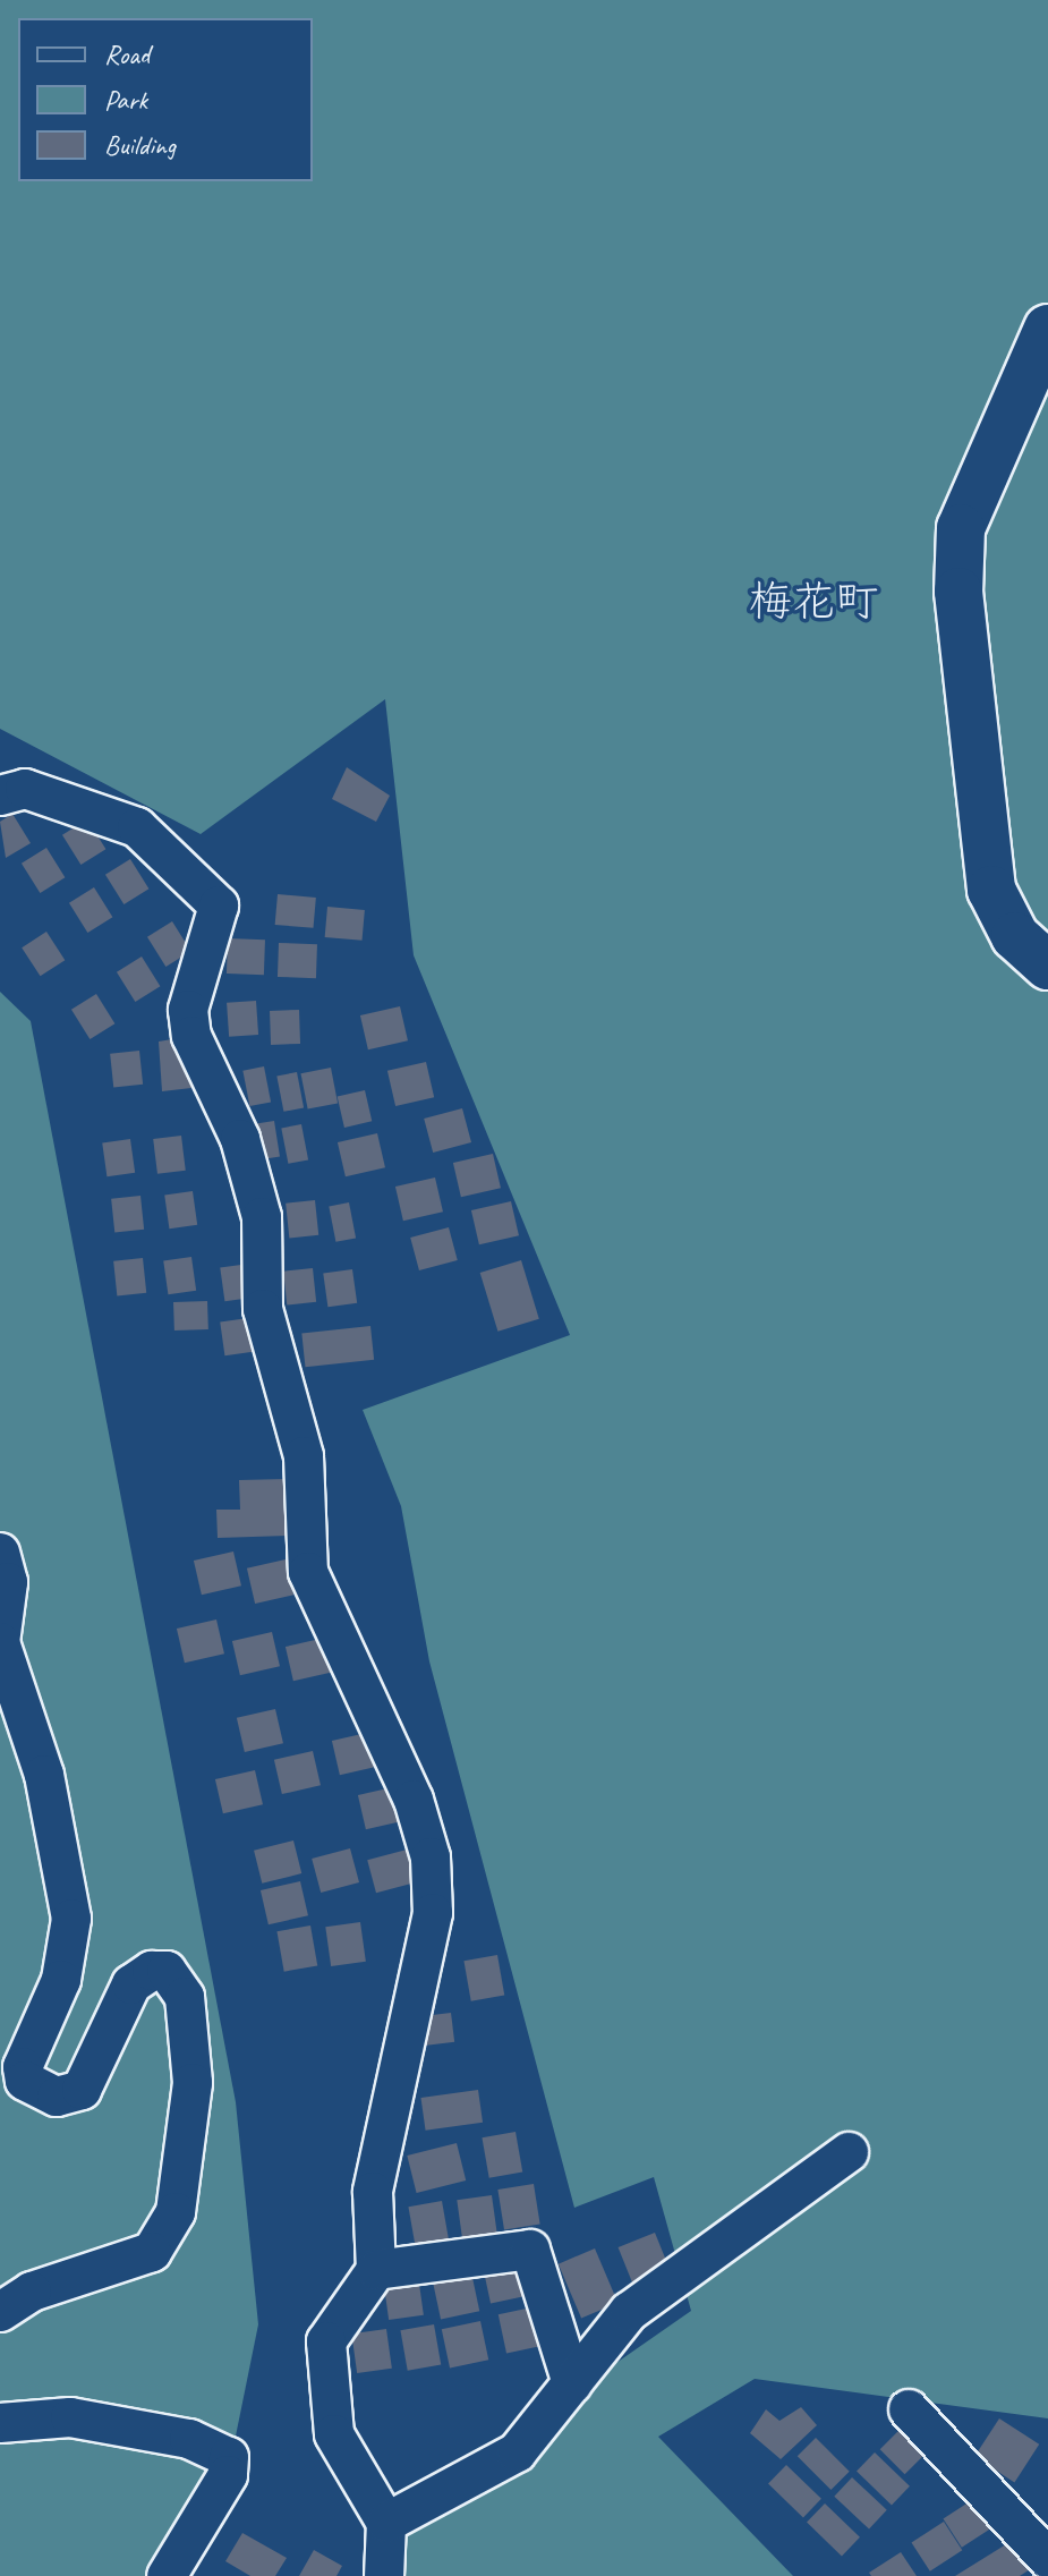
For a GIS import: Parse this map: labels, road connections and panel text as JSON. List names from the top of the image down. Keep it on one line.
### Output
{"districts":["梅花町"],"legend":["Road","Park","Building"]}
